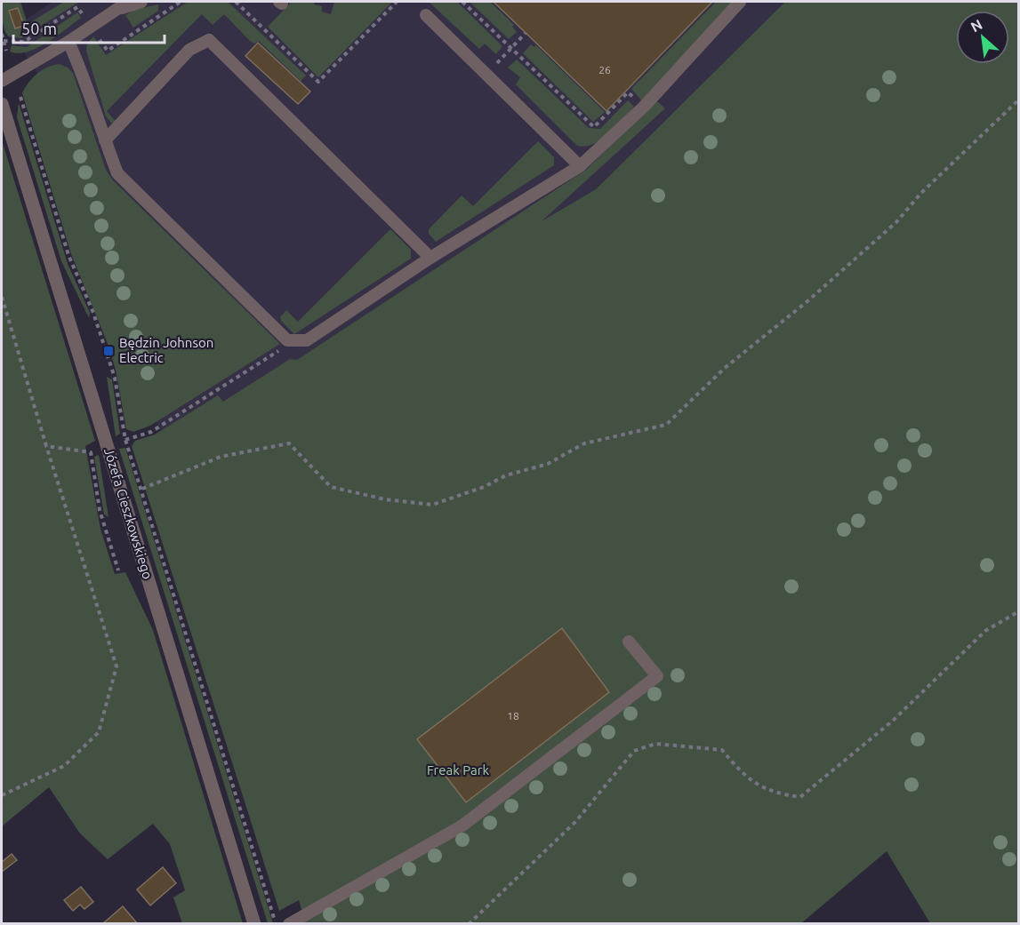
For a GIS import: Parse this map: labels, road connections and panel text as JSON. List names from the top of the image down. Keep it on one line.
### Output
{"streets":{"street":["Józefa Cieszkowskiego"]},"parks":["Freak Park"],"places":{"transit":["Będzin Johnson Electric"]},"house_numbers":["26","18"],"scale_bar":"50 m","north":"top left"}
